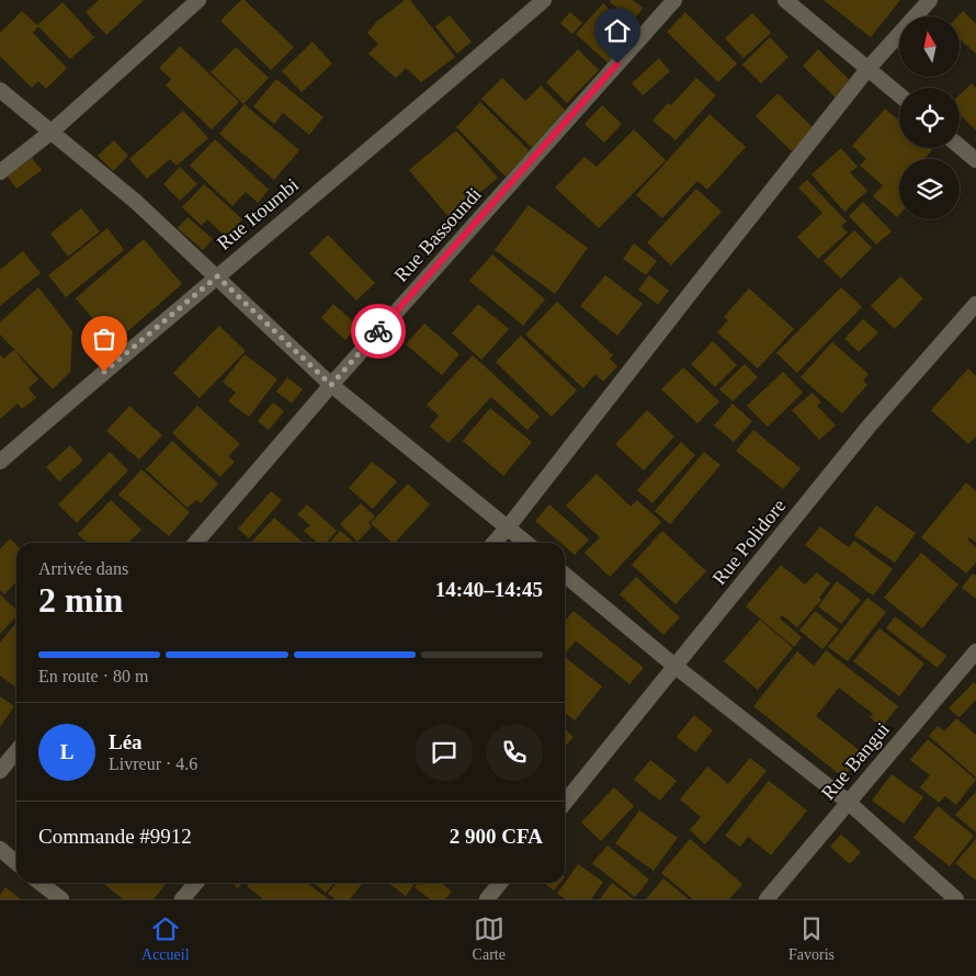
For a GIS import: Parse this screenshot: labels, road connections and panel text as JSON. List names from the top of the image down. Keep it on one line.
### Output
{"streets":{"street":["Rue Itoumbi","Rue Bassoundi","Rue Polidore","Rue Bangui"]},"north":"top","page":{"heading":["2 min","Arrivée dans","14:40–14:45"],"panel":["Léa","Livreur · 4.6","Commande #9912","2 900 CFA"],"bar":"En route · 80 m","round":"L","tabs":["Accueil","Carte","Favoris"]}}
